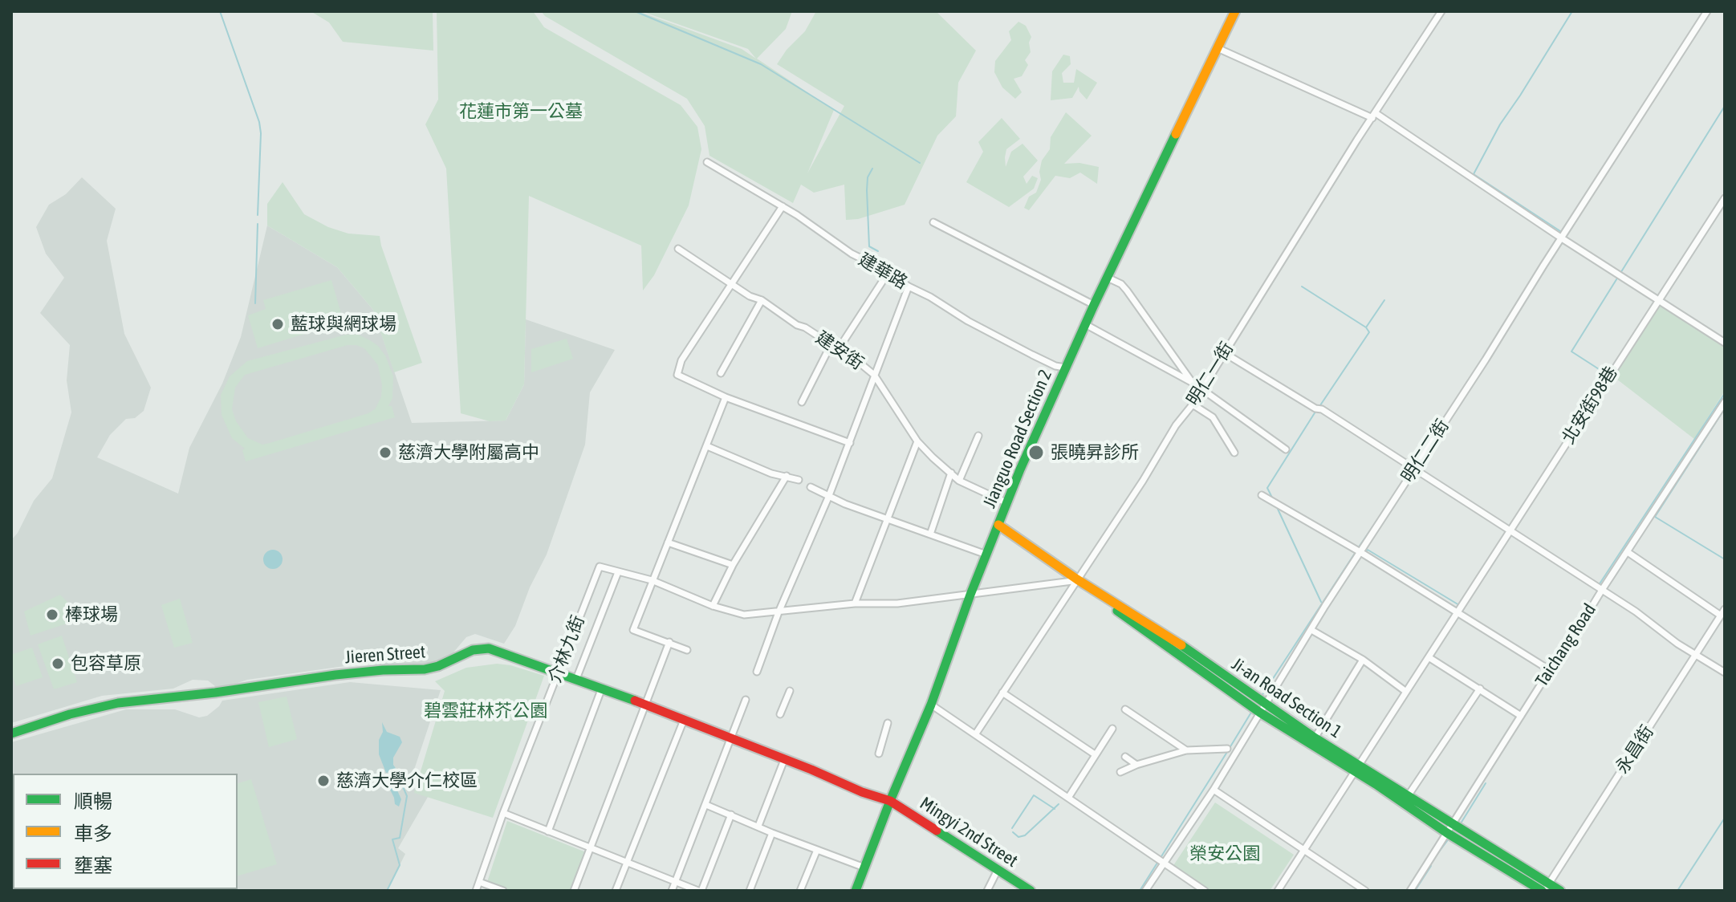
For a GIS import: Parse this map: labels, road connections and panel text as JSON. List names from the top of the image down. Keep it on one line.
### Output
{"streets":{"street":["建華路","建安街","明仁一街","北安街98巷","Jianguo Road Section 2","明仁二街","Taichang Road","介林九街","Jieren Street","Ji-an Road Section 1","永昌街","Mingyi 2nd Street"]},"crossings":[["建華路","Jianguo Road Section 2"],["建安街","Jianguo Road Section 2"],["明仁一街","介林九街"],["明仁一街","Ji-an Road Section 1"],["北安街98巷","Ji-an Road Section 1"],["Jianguo Road Section 2","介林九街"],["Jianguo Road Section 2","Jieren Street"],["Jianguo Road Section 2","Ji-an Road Section 1"],["Jianguo Road Section 2","Mingyi 2nd Street"],["明仁二街","Ji-an Road Section 1"],["Taichang Road","Ji-an Road Section 1"],["介林九街","Jieren Street"],["介林九街","Ji-an Road Section 1"],["Jieren Street","Mingyi 2nd Street"],["Ji-an Road Section 1","永昌街"]],"parks":["花蓮市第一公墓","碧雲莊林芥公園","榮安公園"],"places":["藍球與網球場","慈濟大學附屬高中","張曉昇診所","棒球場","包容草原","慈濟大學介仁校區"],"legend":["順暢","車多","壅塞"]}
